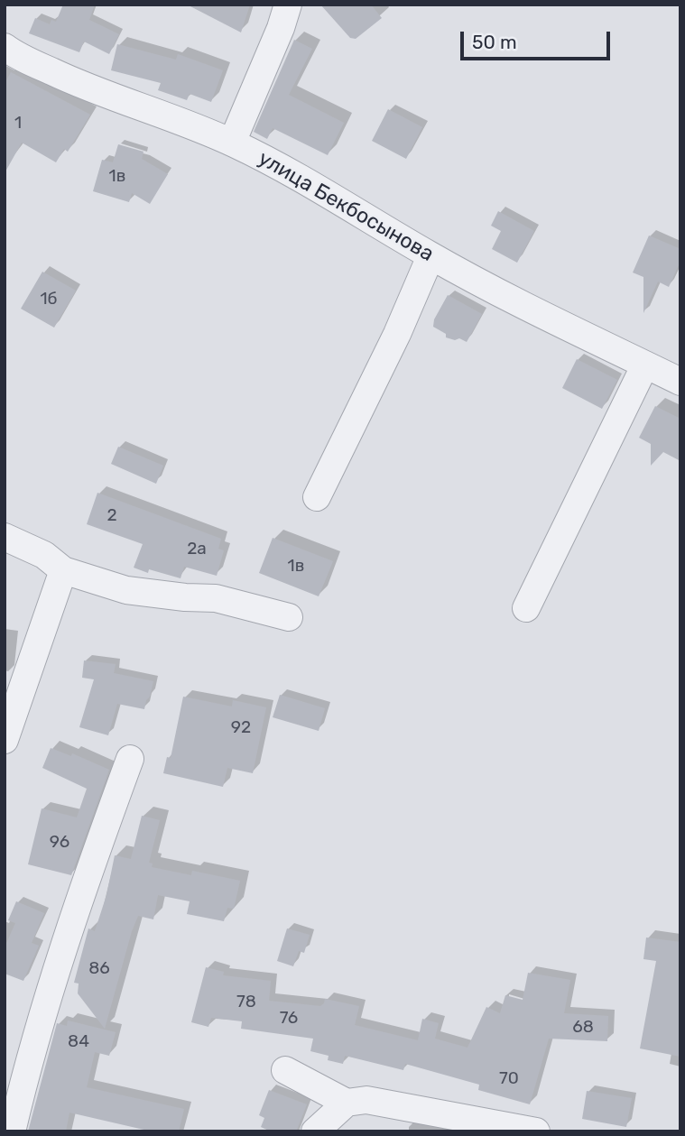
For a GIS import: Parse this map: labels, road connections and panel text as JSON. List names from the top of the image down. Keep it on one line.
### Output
{"streets":{"street":["улица Бекбосынова"]},"house_numbers":["1","1в","1б","2","2а","1в","92","96","86","78","76","68","84","70"],"scale_bar":"50 m"}
